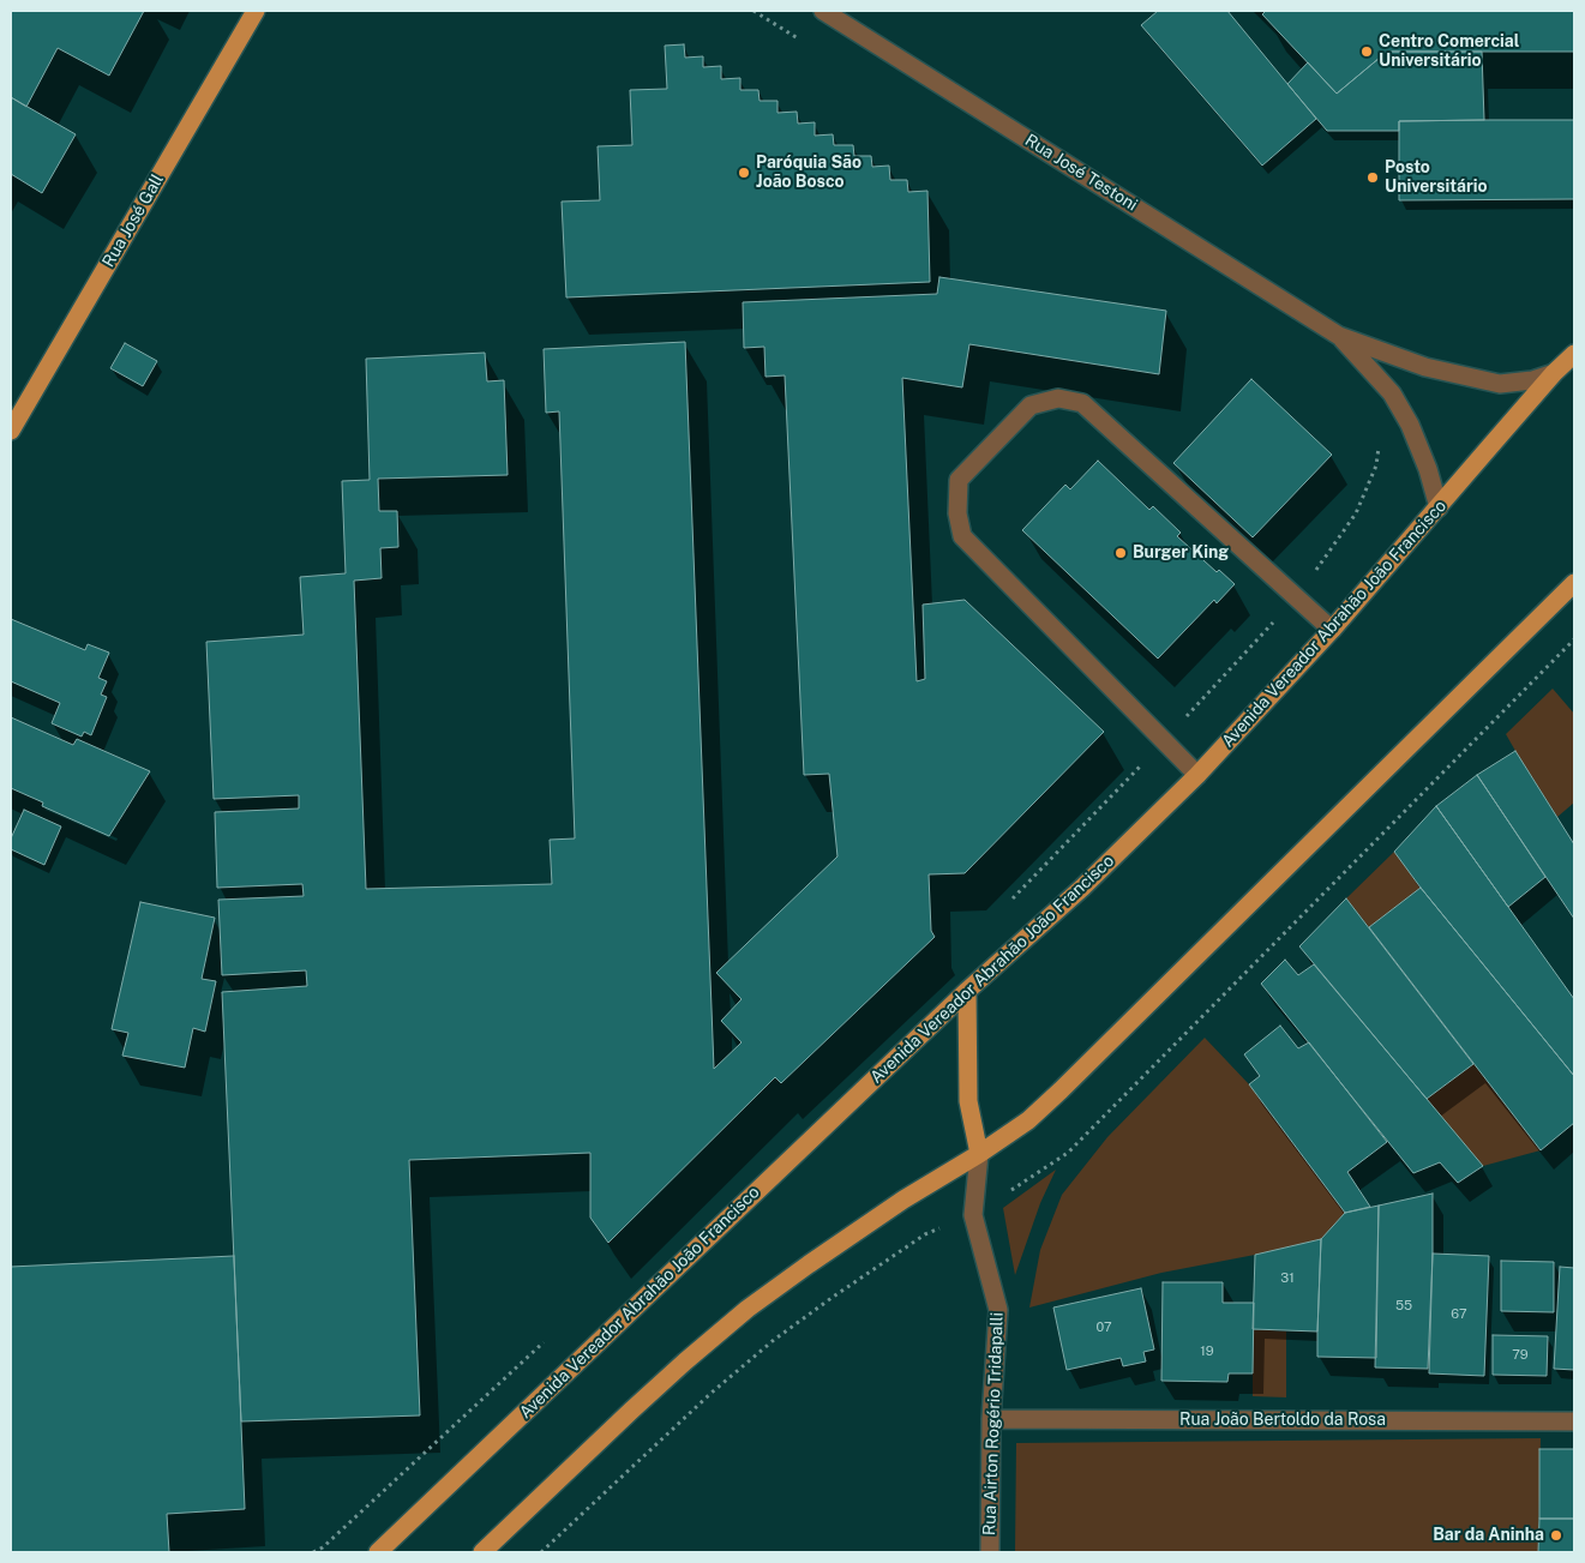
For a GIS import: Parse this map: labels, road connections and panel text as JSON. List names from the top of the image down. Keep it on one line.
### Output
{"streets":{"main road":["Rua José Gall","Avenida Vereador Abrahão João Francisco"],"street":["Rua José Testoni","Rua João Bertoldo da Rosa","Rua Airton Rogério Tridapalli"]},"crossings":[["Rua José Testoni","Avenida Vereador Abrahão João Francisco"],["Rua João Bertoldo da Rosa","Rua Airton Rogério Tridapalli"]],"places":["Centro Comercial Universitário","Paróquia São João Bosco","Posto Universitário","Burger King","Bar da Aninha"],"house_numbers":["31","55","67","07","19","79"]}
